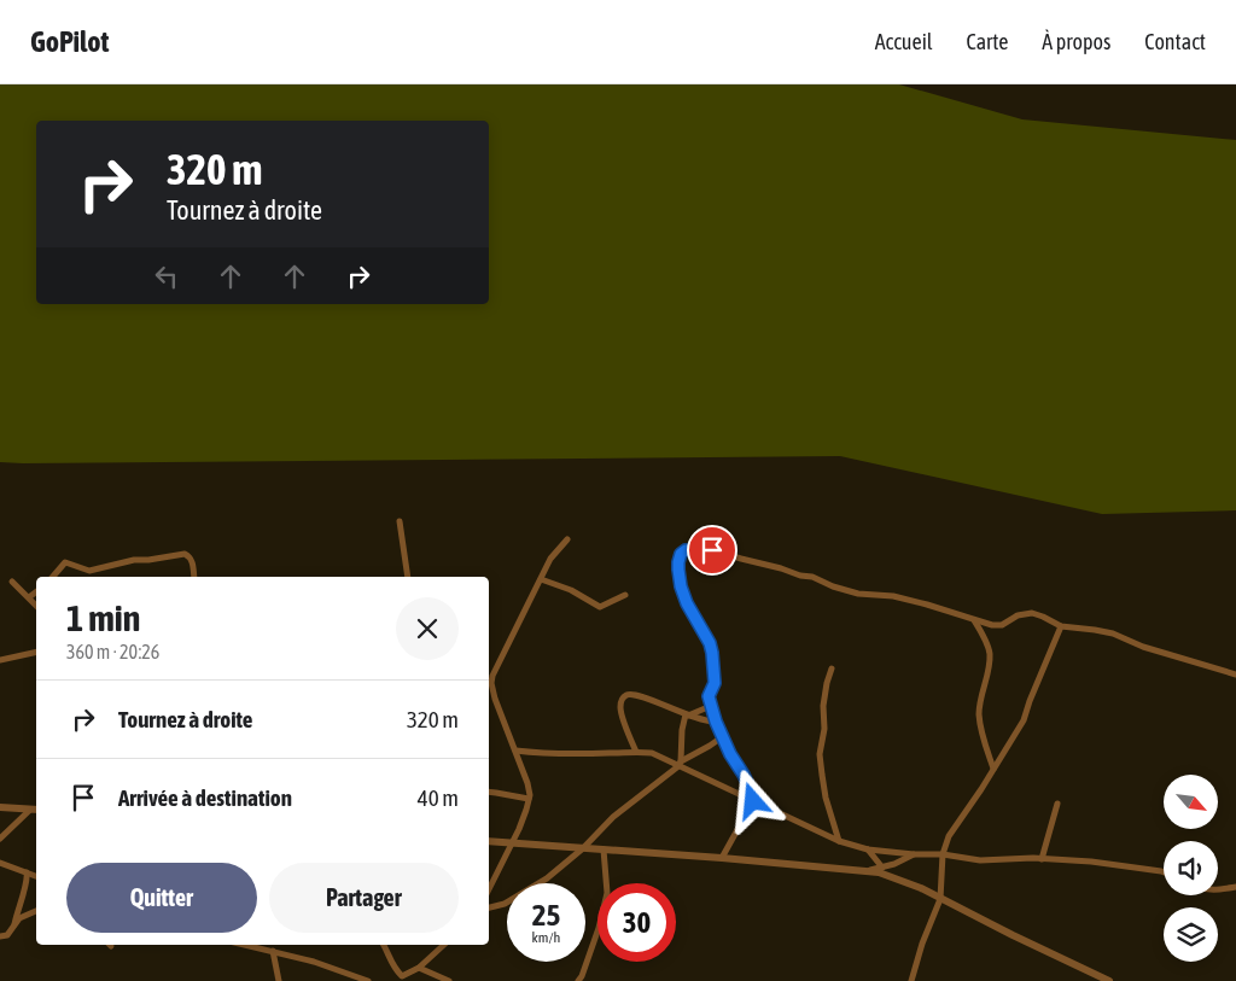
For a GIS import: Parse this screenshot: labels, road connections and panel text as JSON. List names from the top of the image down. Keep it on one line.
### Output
{"north":"bottom right","page":{"header":"GoPilot","nav":["Accueil","Carte","À propos","Contact"],"turn":["320 m","Tournez à droite"],"heading":["1 min","360 m · 20:26"],"list":[{"name":"Tournez à droite","value":"320 m"},{"name":"Arrivée à destination","value":"40 m"}],"buttons":["Quitter","Partager"],"speed":"25 km/h","limit":"30"}}
